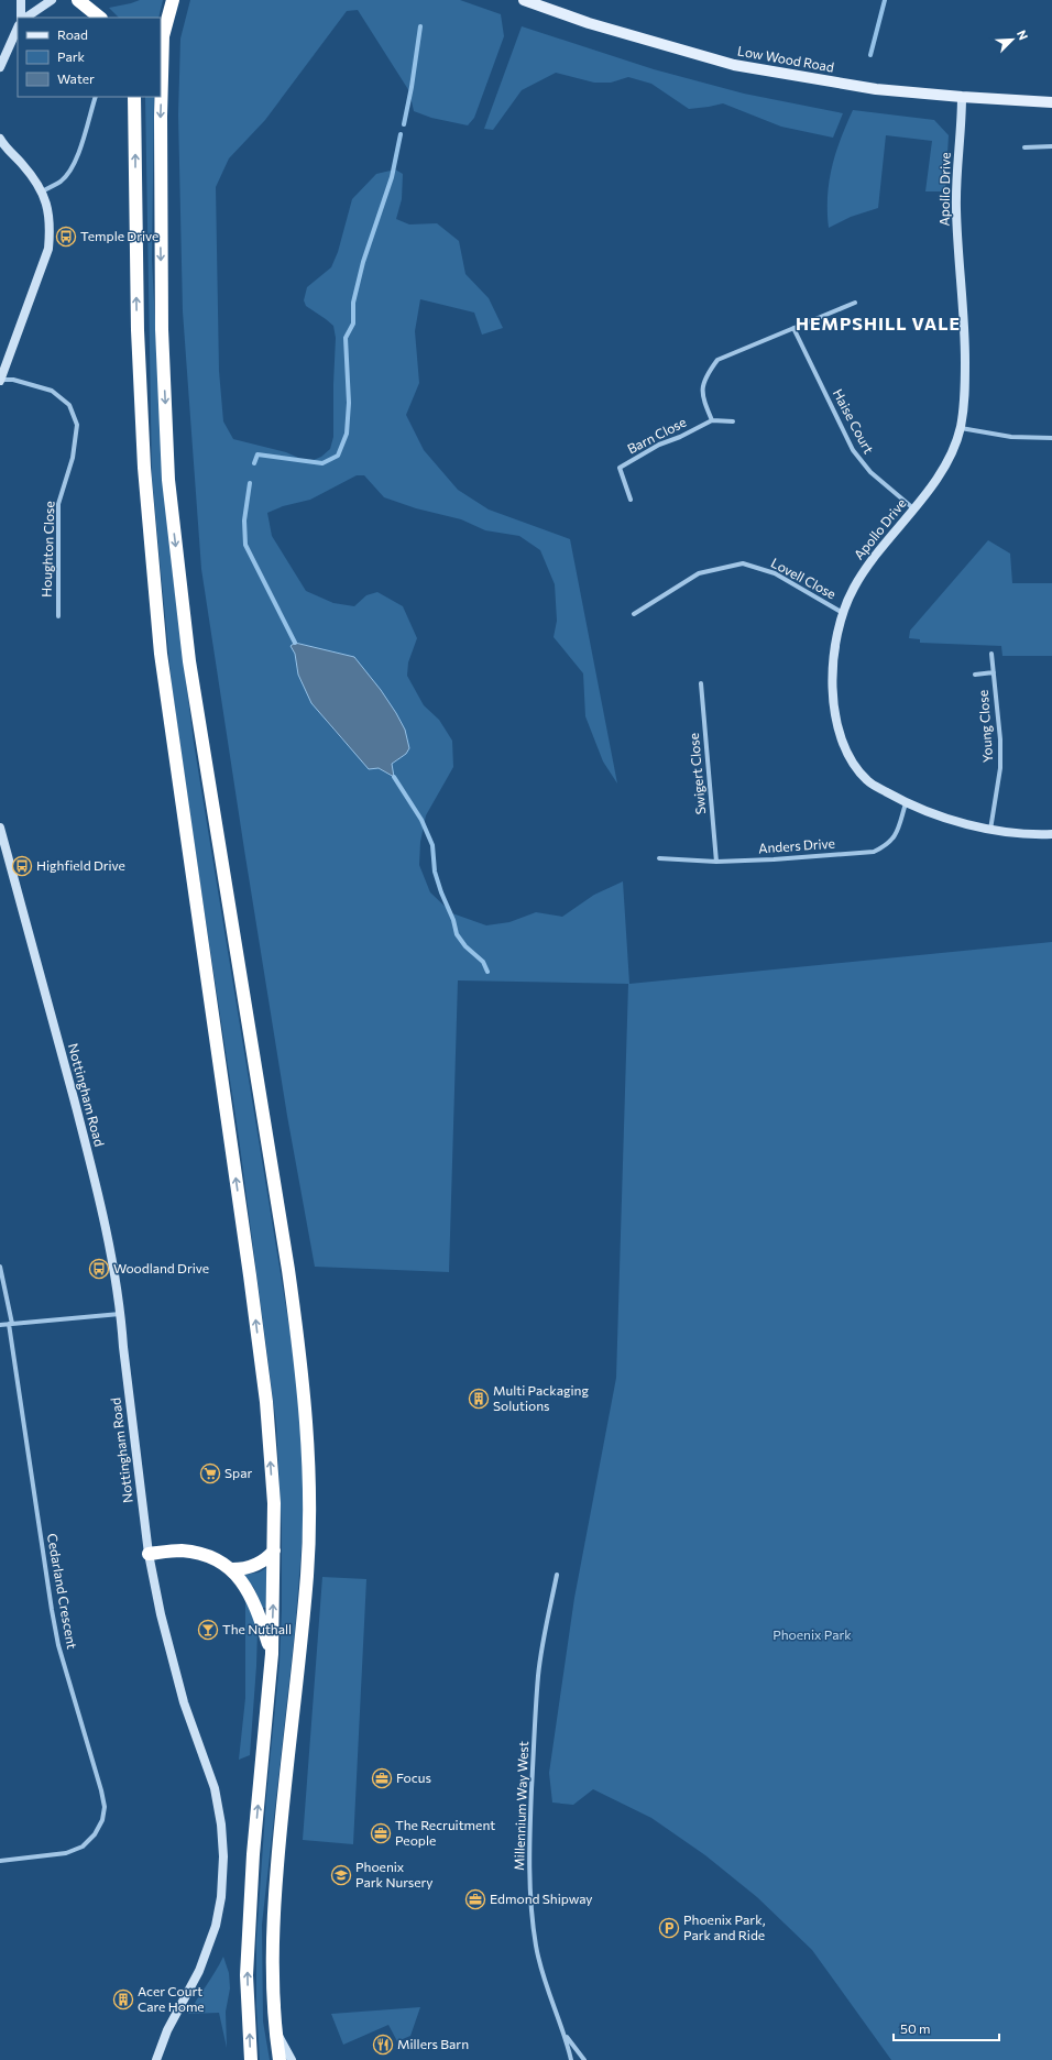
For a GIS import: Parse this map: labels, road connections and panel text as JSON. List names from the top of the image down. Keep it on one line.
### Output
{"streets":{"main road":["Low Wood Road"],"street":["Apollo Drive","Haise Court","Barn Close","Houghton Close","Lovell Close","Young Close","Swigert Close","Anders Drive","Nottingham Road","Cedarland Crescent","Millennium Way West"]},"crossings":[["Low Wood Road","Apollo Drive"],["Apollo Drive","Haise Court"],["Apollo Drive","Lovell Close"],["Apollo Drive","Young Close"],["Apollo Drive","Anders Drive"],["Swigert Close","Anders Drive"]],"districts":["HEMPSHILL VALE"],"parks":["Phoenix Park"],"places":{"bus stop":["Temple Drive","Highfield Drive","Woodland Drive"],"building":["Multi Packaging Solutions","Acer Court Care Home"],"supermarket":["Spar"],"bar":["The Nuthall"],"office":["Focus","The Recruitment People","Edmond Shipway"],"school or university":["Phoenix Park Nursery"],"parking":["Phoenix Park, Park and Ride"],"restaurant":["Millers Barn"]},"legend":["Road","Park","Water"],"scale_bar":"50 m","north":"top right"}
